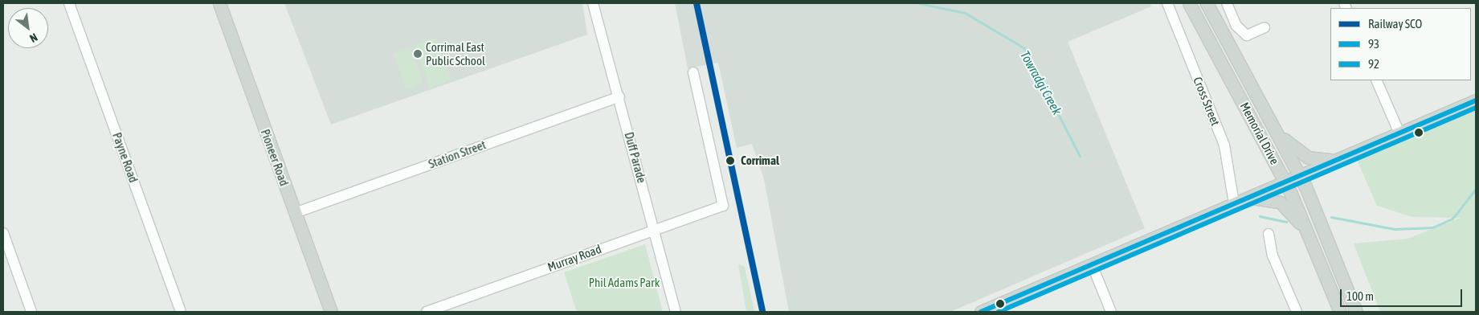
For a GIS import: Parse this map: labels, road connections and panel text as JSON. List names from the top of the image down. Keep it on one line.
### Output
{"streets":{"main road":["Memorial Drive","Pioneer Road"],"street":["Cross Street","Station Street","Payne Road","Duff Parade","Murray Road"]},"crossings":[["Station Street","Pioneer Road"],["Station Street","Duff Parade"],["Duff Parade","Murray Road"]],"water":["Towradgi Creek"],"parks":["Phil Adams Park"],"places":["Corrimal East Public School","Corrimal"],"lines":["rail line SCO","transit line 93","transit line 92"],"legend":["Railway SCO","93","92"],"scale_bar":"100 m","north":"bottom right"}
